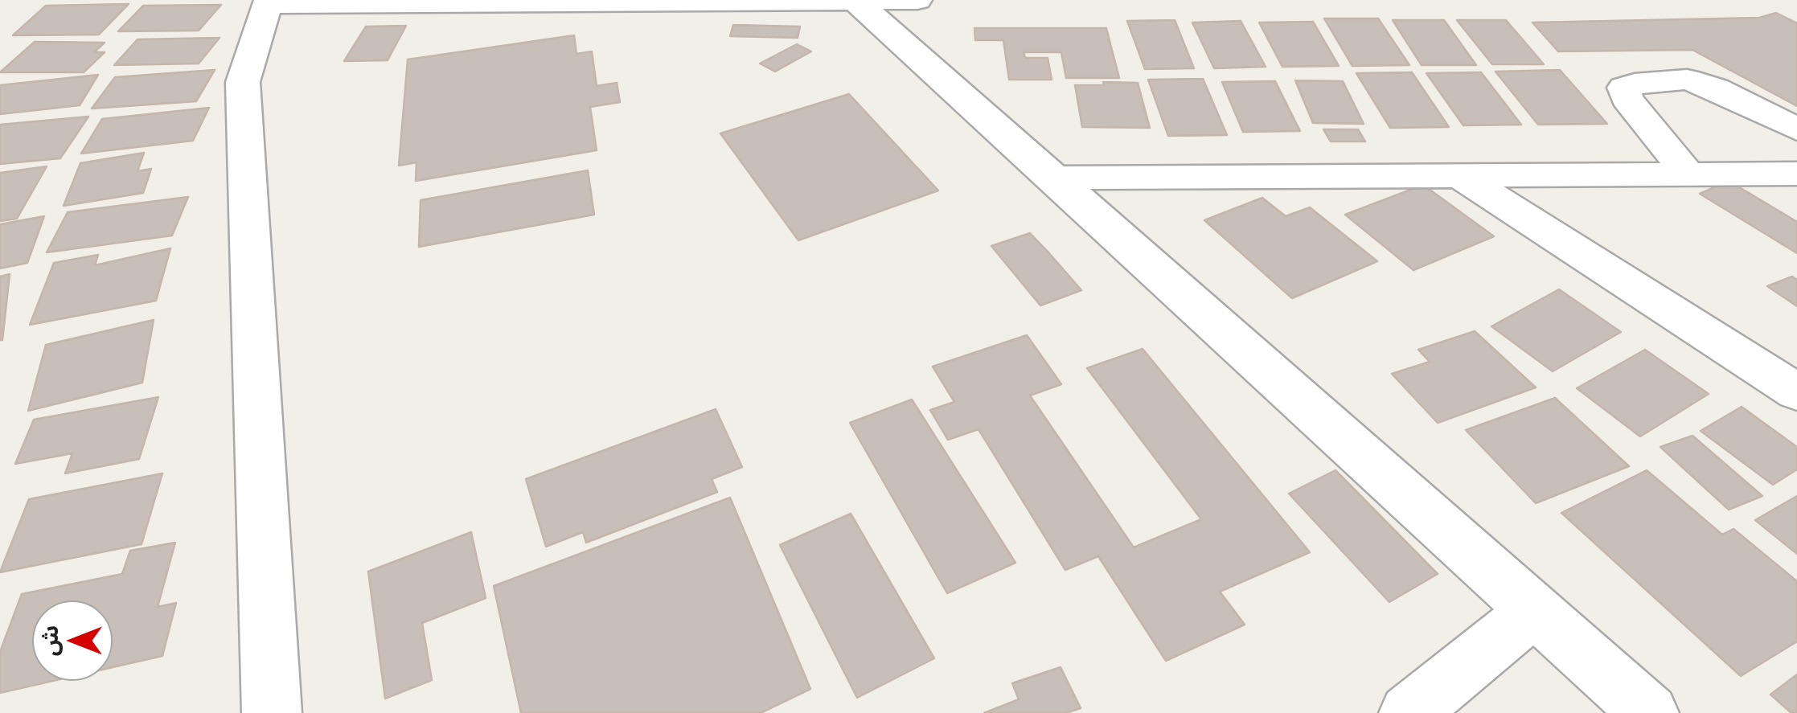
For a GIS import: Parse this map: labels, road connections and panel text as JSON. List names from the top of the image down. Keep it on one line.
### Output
{"north":"left"}
